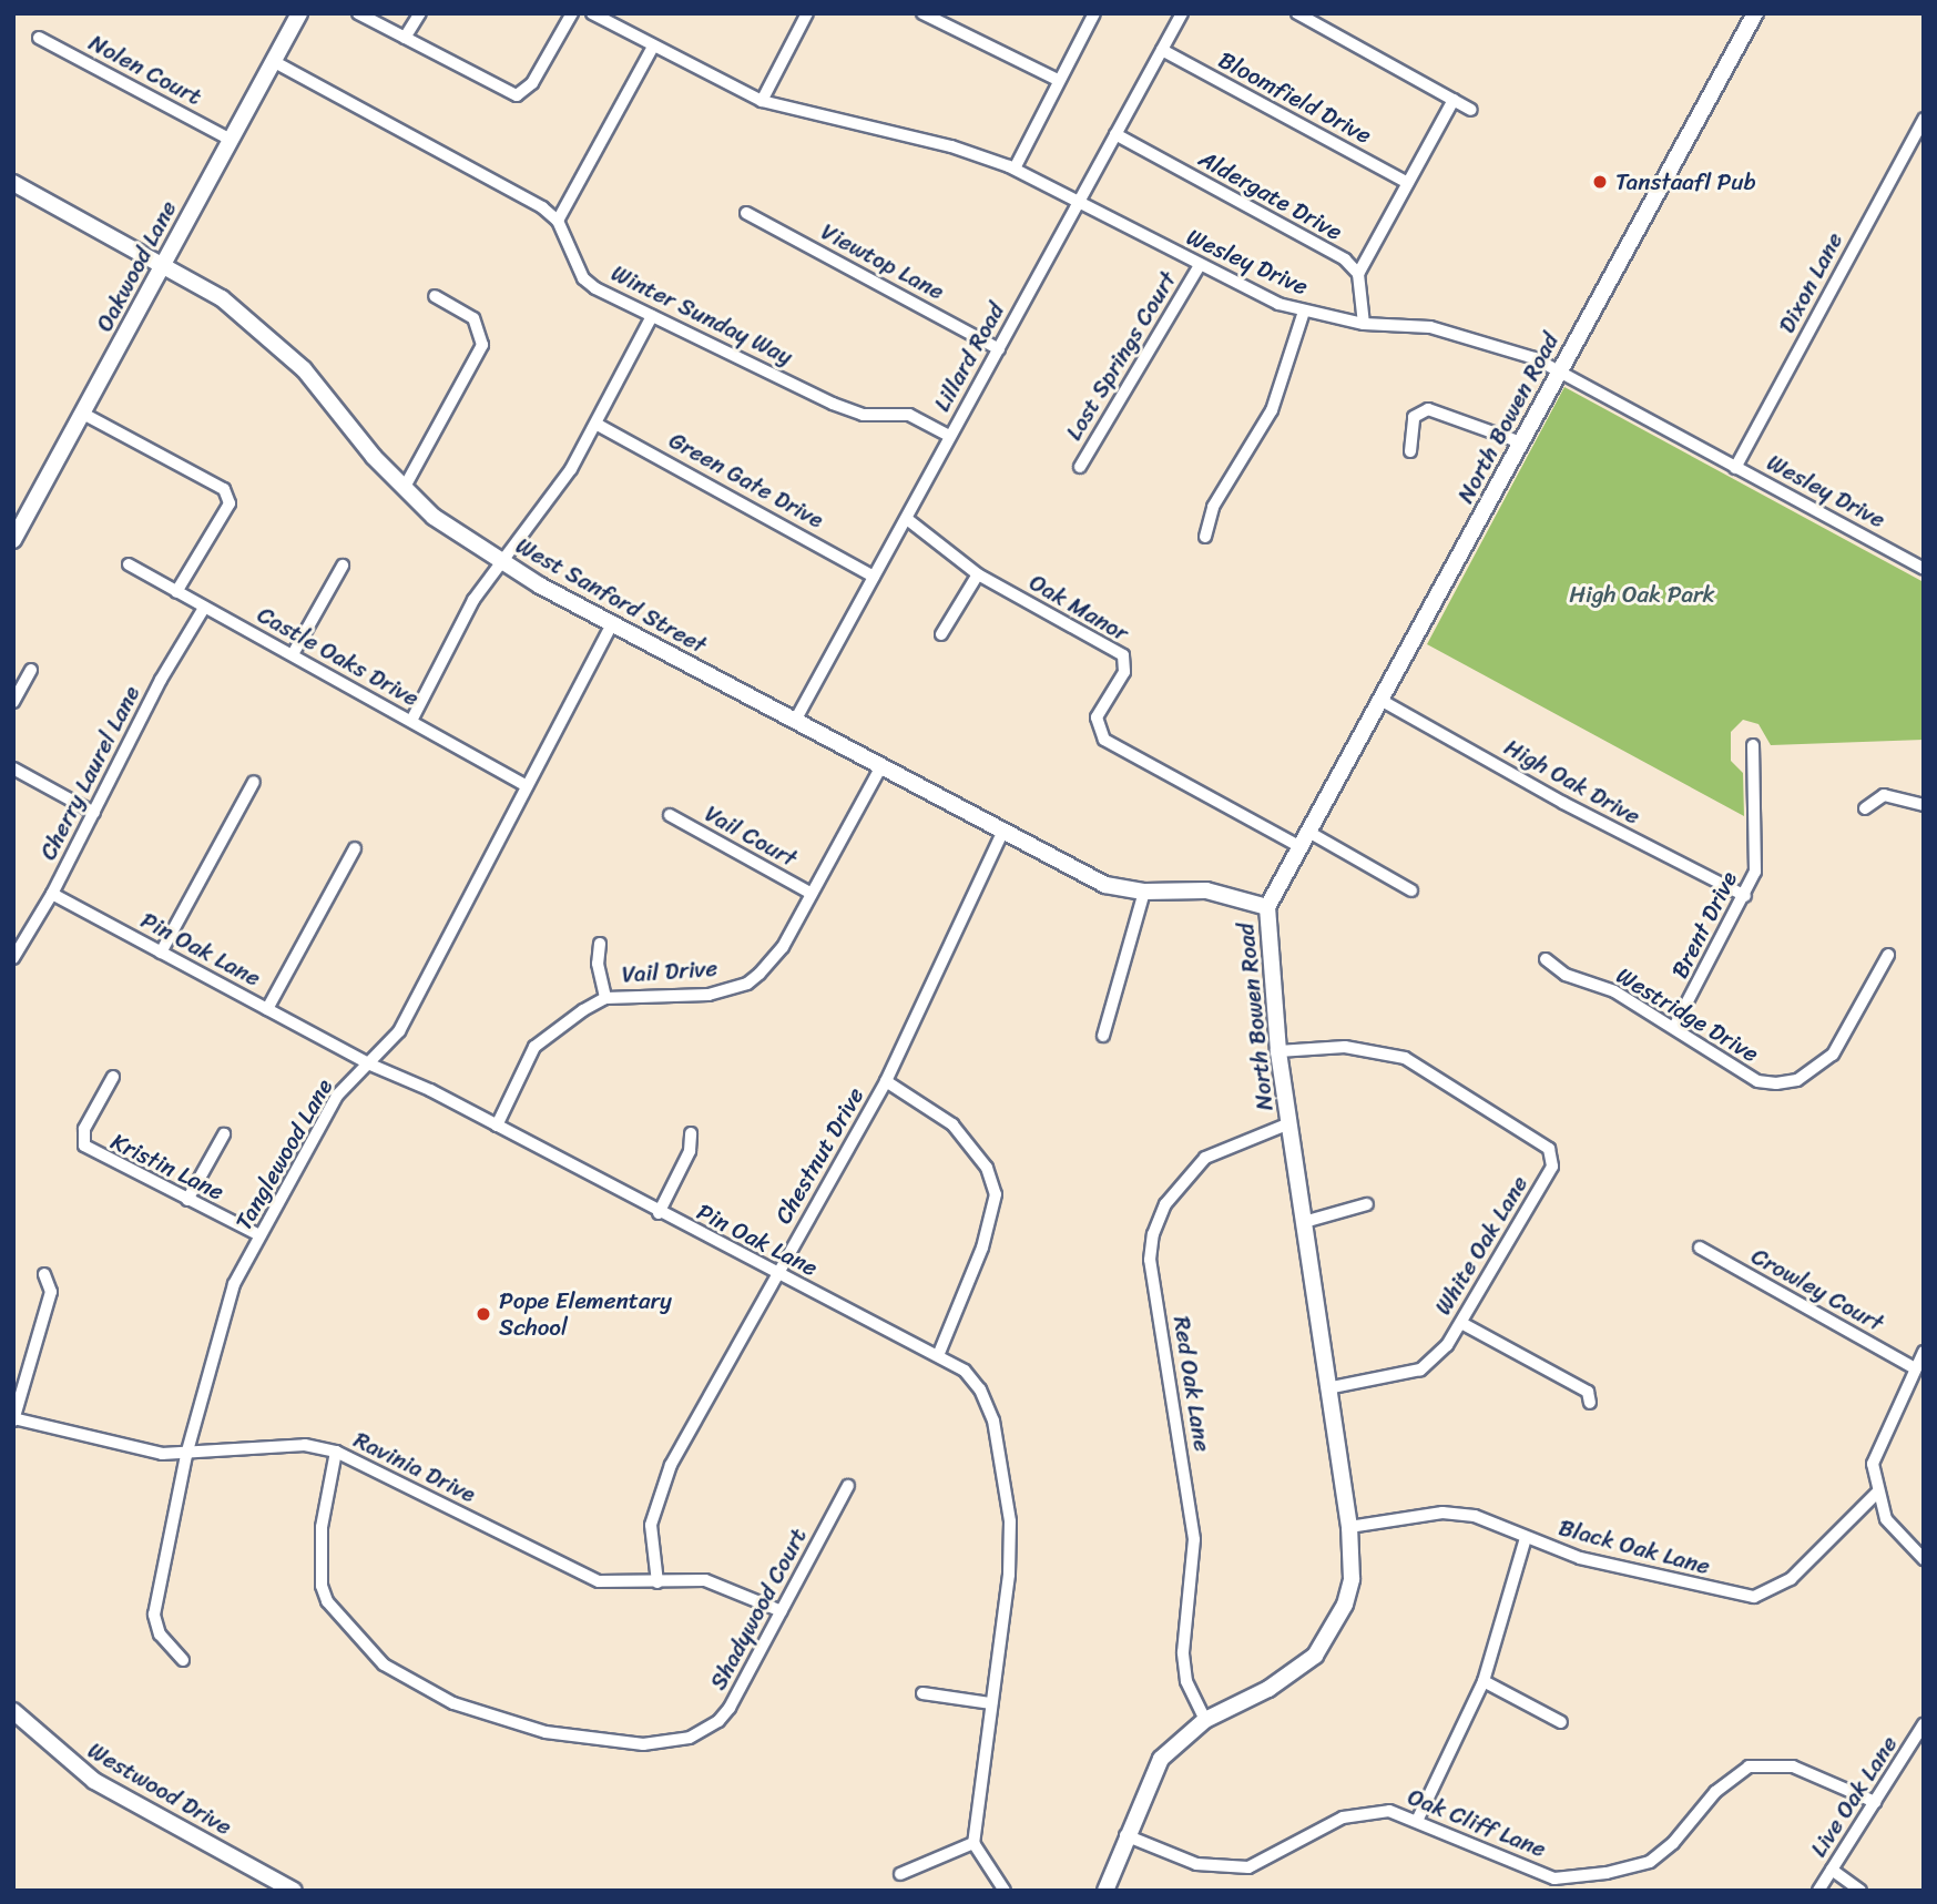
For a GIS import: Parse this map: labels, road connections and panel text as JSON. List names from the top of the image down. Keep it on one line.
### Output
{"streets":{"street":["Nolen Court","Bloomfield Drive","Aldergate Drive","Viewtop Lane","Wesley Drive","Oakwood Lane","Dixon Lane","Winter Sunday Way","Lost Springs Court","Lillard Road","North Bowen Road","Green Gate Drive","West Sanford Street","Oak Manor","Castle Oaks Drive","Cherry Laurel Lane","High Oak Drive","Vail Court","Brent Drive","Pin Oak Lane","Vail Drive","Westridge Drive","Tanglewood Lane","Chestnut Drive","Kristin Lane","White Oak Lane","Crowley Court","Red Oak Lane","Ravinia Drive","Black Oak Lane","Shadywood Court","Westwood Drive","Live Oak Lane","Oak Cliff Lane"]},"crossings":[["Nolen Court","Oakwood Lane"],["Bloomfield Drive","Lillard Road"],["Aldergate Drive","Lillard Road"],["Viewtop Lane","Lillard Road"],["Wesley Drive","Dixon Lane"],["Wesley Drive","Lost Springs Court"],["Wesley Drive","Lillard Road"],["Wesley Drive","North Bowen Road"],["Oakwood Lane","West Sanford Street"],["Winter Sunday Way","Lillard Road"],["Lillard Road","Green Gate Drive"],["Lillard Road","West Sanford Street"],["Lillard Road","Oak Manor"],["North Bowen Road","West Sanford Street"],["North Bowen Road","Oak Manor"],["North Bowen Road","High Oak Drive"],["North Bowen Road","White Oak Lane"],["North Bowen Road","Red Oak Lane"],["North Bowen Road","Black Oak Lane"],["North Bowen Road","Oak Cliff Lane"],["West Sanford Street","Vail Drive"],["West Sanford Street","Tanglewood Lane"],["West Sanford Street","Chestnut Drive"],["Castle Oaks Drive","Cherry Laurel Lane"],["Castle Oaks Drive","Tanglewood Lane"],["Cherry Laurel Lane","Pin Oak Lane"],["High Oak Drive","Brent Drive"],["Vail Court","Vail Drive"],["Brent Drive","Westridge Drive"],["Pin Oak Lane","Vail Drive"],["Pin Oak Lane","Tanglewood Lane"],["Pin Oak Lane","Chestnut Drive"],["Tanglewood Lane","Kristin Lane"],["Tanglewood Lane","Ravinia Drive"],["Chestnut Drive","Ravinia Drive"],["Ravinia Drive","Shadywood Court"],["Live Oak Lane","Oak Cliff Lane"]],"parks":["High Oak Park"],"places":["Tanstaafl Pub","Pope Elementary School"]}
